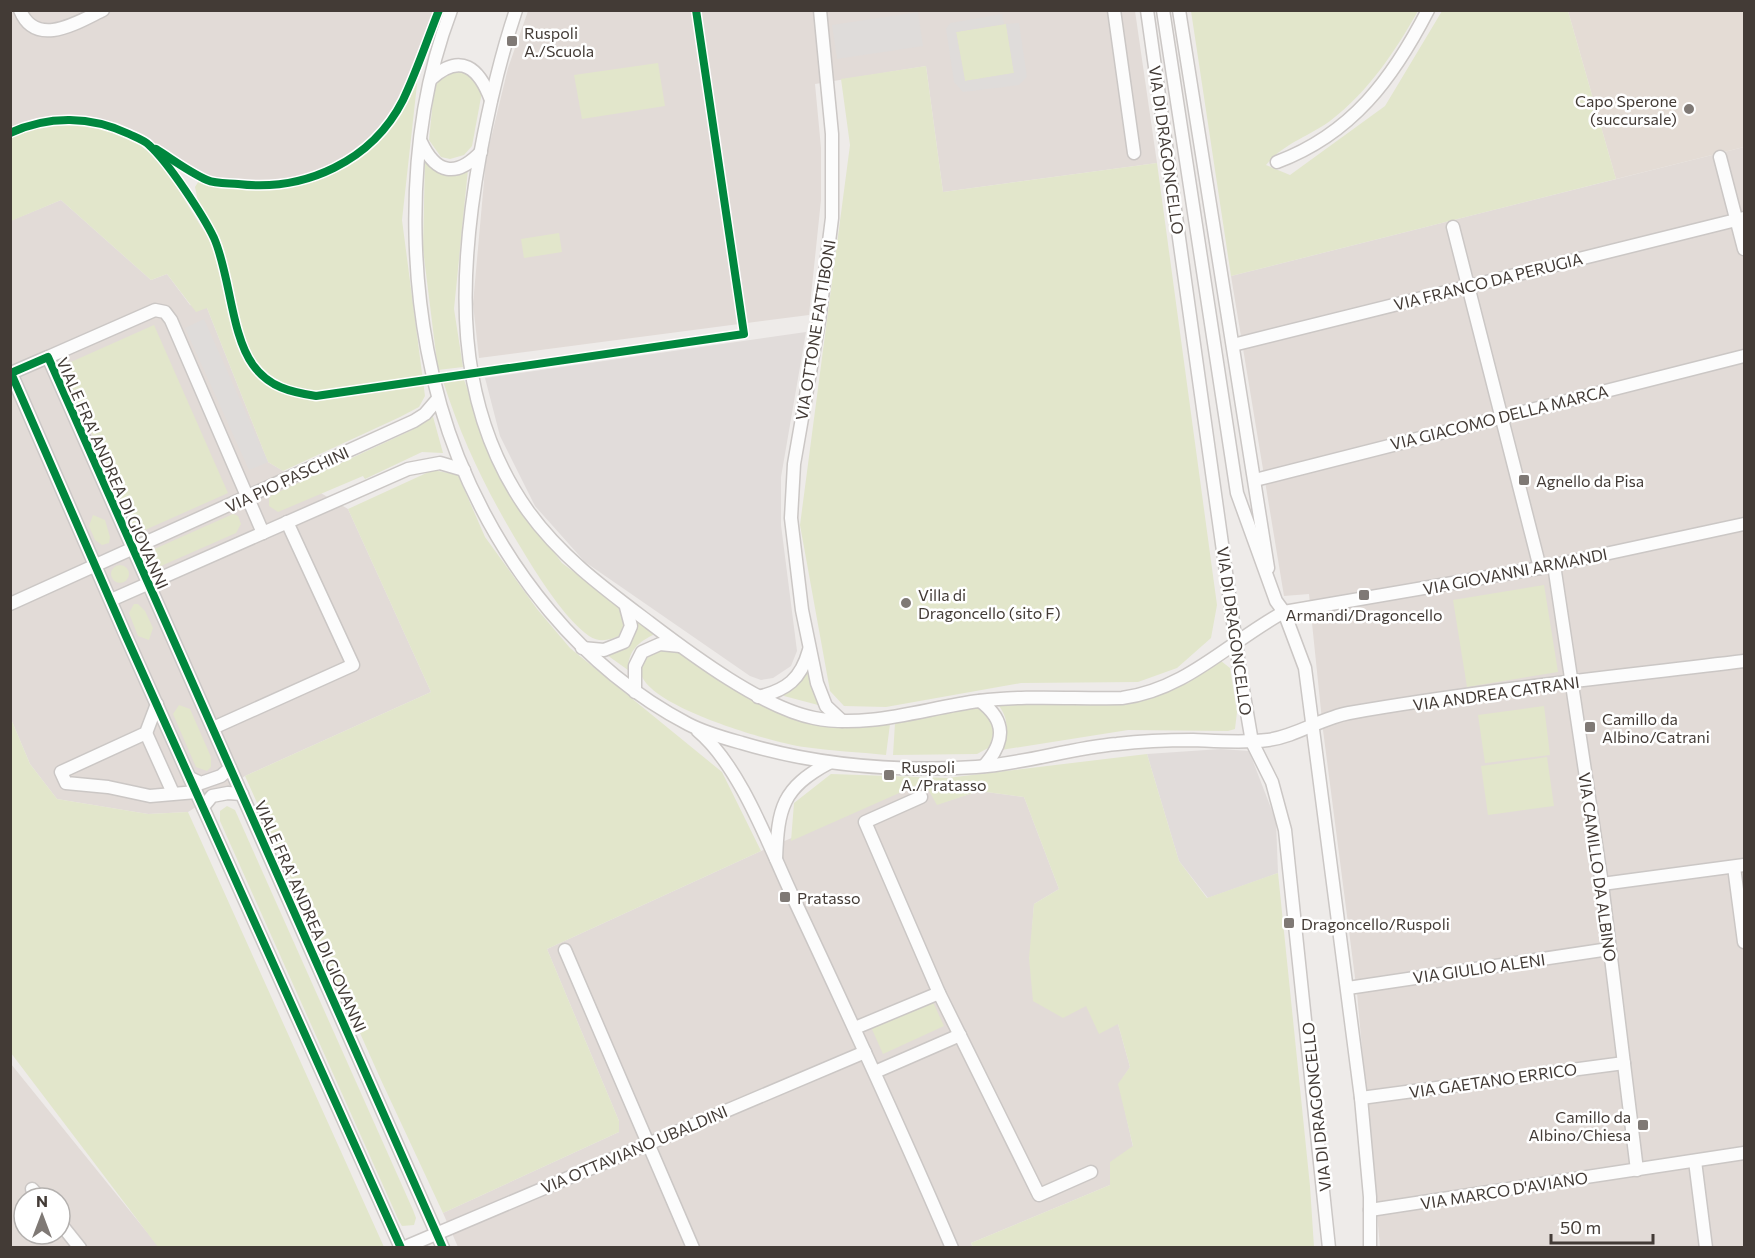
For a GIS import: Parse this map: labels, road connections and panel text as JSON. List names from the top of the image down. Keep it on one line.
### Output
{"streets":{"street":["VIA DI DRAGONCELLO","VIA FRANCO DA PERUGIA","VIA OTTONE FATTIBONI","VIA GIACOMO DELLA MARCA","VIALE FRA' ANDREA DI GIOVANNI","VIA PIO PASCHINI","VIA GIOVANNI ARMANDI","VIA ANDREA CATRANI","VIA CAMILLO DA ALBINO","VIA GIULIO ALENI","VIA GAETANO ERRICO","VIA OTTAVIANO UBALDINI","VIA MARCO D'AVIANO"]},"crossings":[["VIA DI DRAGONCELLO","VIA FRANCO DA PERUGIA"],["VIA DI DRAGONCELLO","VIA GIACOMO DELLA MARCA"],["VIA DI DRAGONCELLO","VIA GIOVANNI ARMANDI"],["VIA DI DRAGONCELLO","VIA ANDREA CATRANI"],["VIA DI DRAGONCELLO","VIA GIULIO ALENI"],["VIA DI DRAGONCELLO","VIA GAETANO ERRICO"],["VIA DI DRAGONCELLO","VIA MARCO D'AVIANO"],["VIA OTTONE FATTIBONI","VIA GIOVANNI ARMANDI"],["VIALE FRA' ANDREA DI GIOVANNI","VIA PIO PASCHINI"],["VIALE FRA' ANDREA DI GIOVANNI","VIA OTTAVIANO UBALDINI"],["VIA GIOVANNI ARMANDI","VIA CAMILLO DA ALBINO"],["VIA ANDREA CATRANI","VIA CAMILLO DA ALBINO"],["VIA CAMILLO DA ALBINO","VIA GIULIO ALENI"],["VIA CAMILLO DA ALBINO","VIA GAETANO ERRICO"],["VIA CAMILLO DA ALBINO","VIA MARCO D'AVIANO"]],"places":{"transit":["Ruspoli A./Scuola","Agnello da Pisa","Armandi/Dragoncello","Camillo da Albino/Catrani","Ruspoli A./Pratasso","Pratasso","Dragoncello/Ruspoli","Camillo da Albino/Chiesa"],"other":["Capo Sperone (succursale)","Villa di Dragoncello (sito F)"]},"scale_bar":"50 m","north":"top"}
